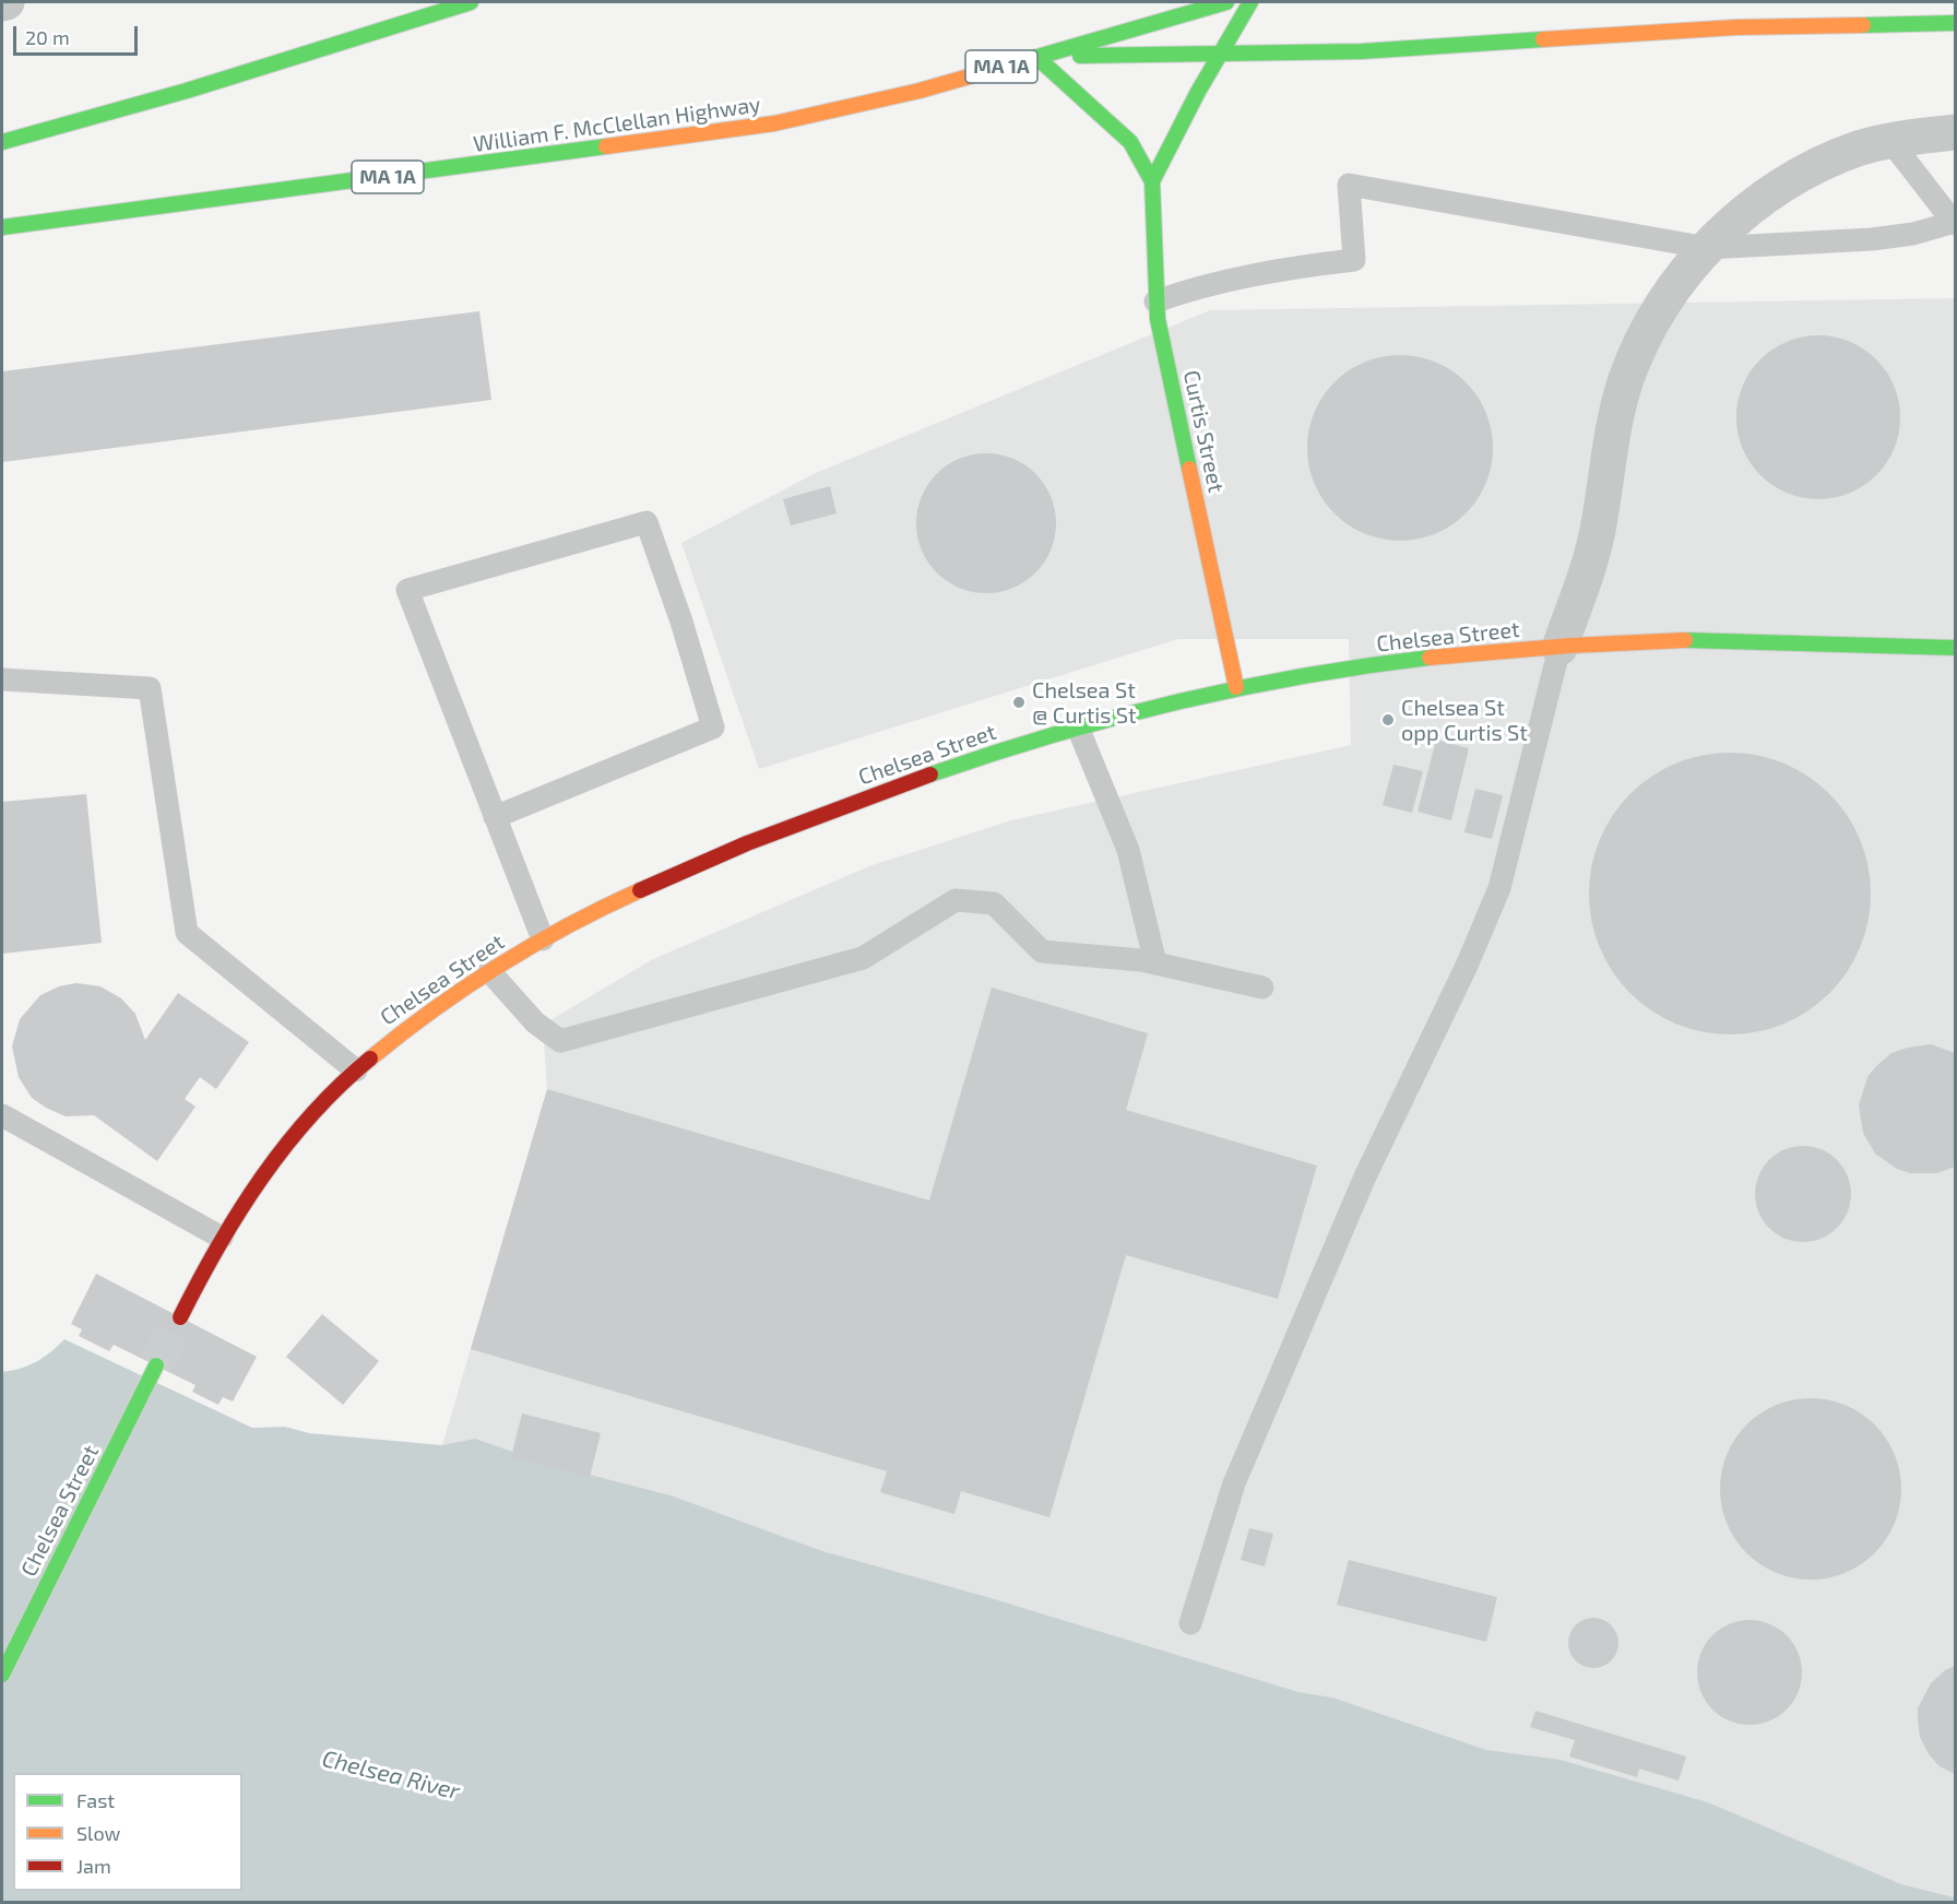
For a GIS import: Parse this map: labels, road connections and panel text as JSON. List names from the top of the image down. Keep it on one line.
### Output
{"streets":{"main road":["MA 1A","William F. McClellan Highway","Curtis Street","Chelsea Street"]},"crossings":[["William F. McClellan Highway","Curtis Street"],["Curtis Street","Chelsea Street"]],"water":["Chelsea River"],"places":["Chelsea St @ Curtis St","Chelsea St opp Curtis St"],"legend":["Fast","Slow","Jam"],"scale_bar":"20 m"}
